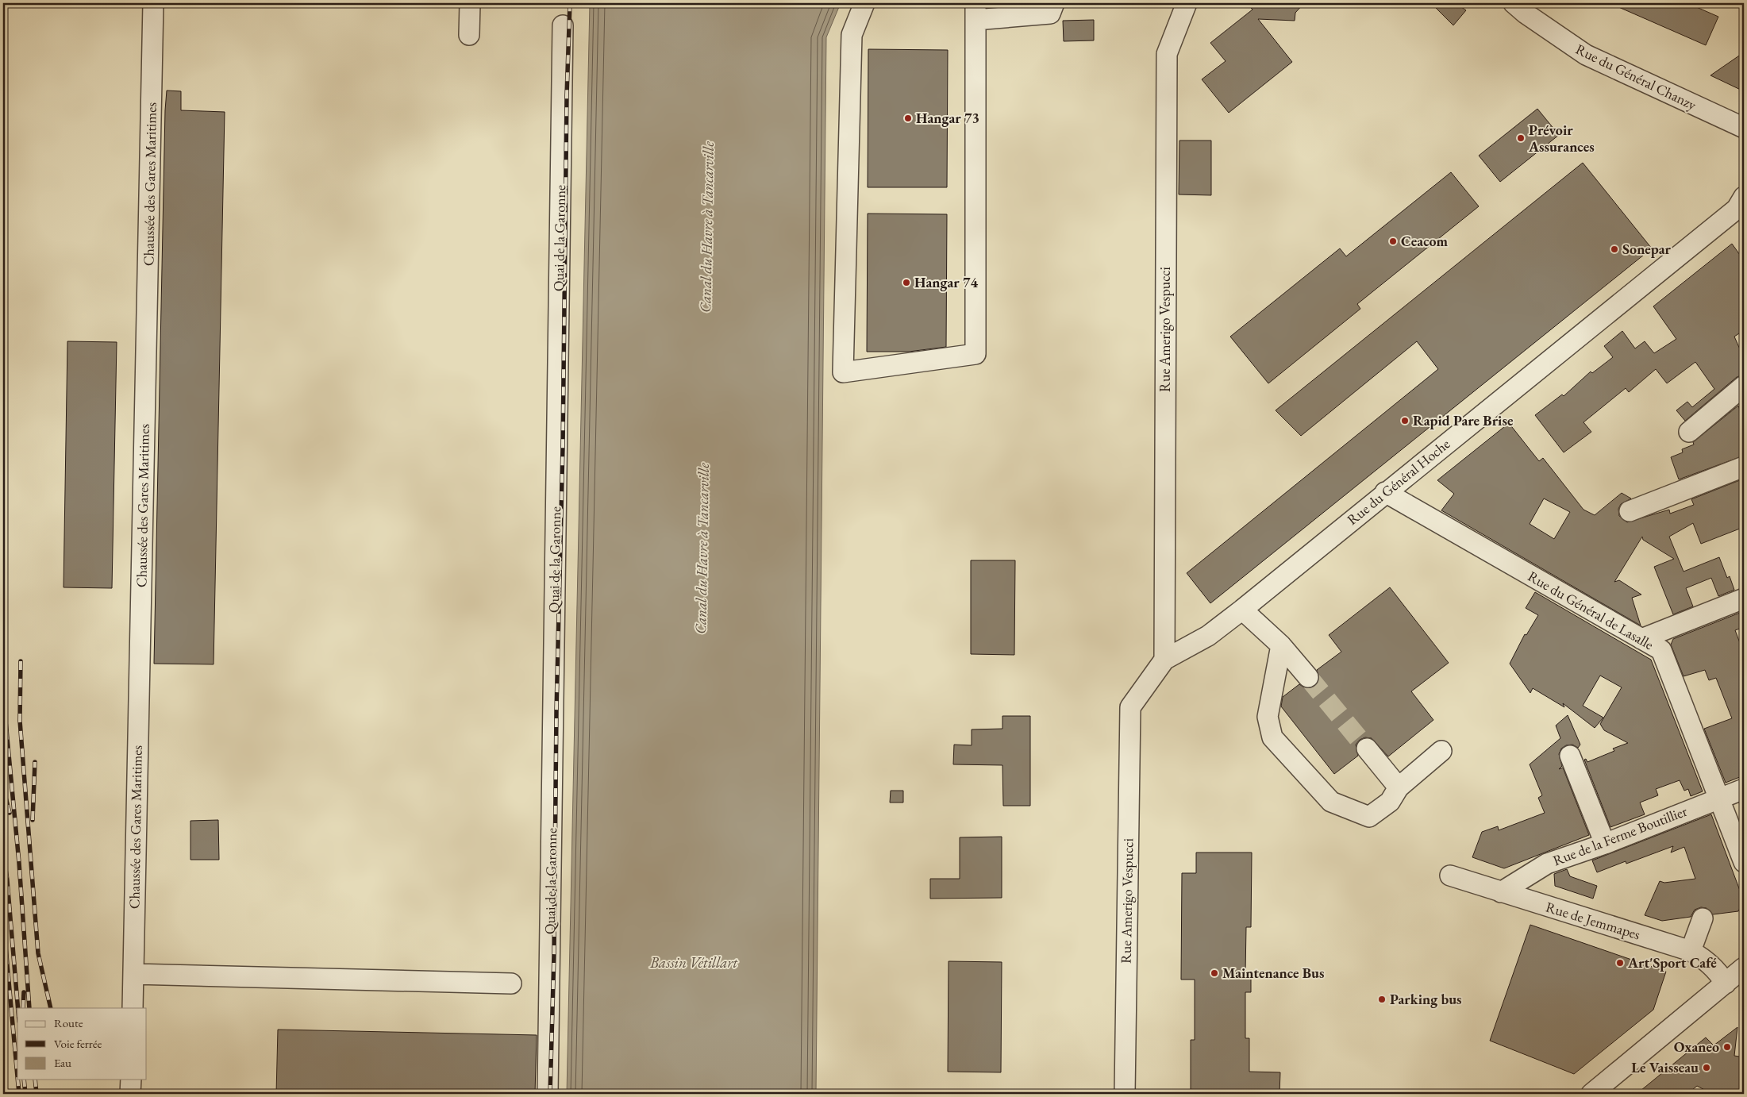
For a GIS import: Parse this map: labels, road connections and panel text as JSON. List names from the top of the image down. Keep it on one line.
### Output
{"streets":{"street":["Rue du Général Chanzy","Chaussée des Gares Maritimes","Quai de la Garonne","Rue Amerigo Vespucci","Rue du Général Hoche","Rue du Général de Lasalle","Rue de la Ferme Boutillier","Rue de Jemmapes"]},"crossings":[["Rue Amerigo Vespucci","Rue du Général Hoche"],["Rue du Général Hoche","Rue du Général de Lasalle"],["Rue du Général de Lasalle","Rue de la Ferme Boutillier"],["Rue de la Ferme Boutillier","Rue de Jemmapes"]],"water":["Canal du Havre à Tancarville","Bassin Vétillart"],"places":["Hangar 73","Prévoir Assurances","Ceacom","Sonepar","Hangar 74","Rapid Pare Brise","Art'Sport Café","Maintenance Bus","Parking bus","Oxaneo","Le Vaisseau"],"legend":["Route","Voie ferrée","Eau"]}
